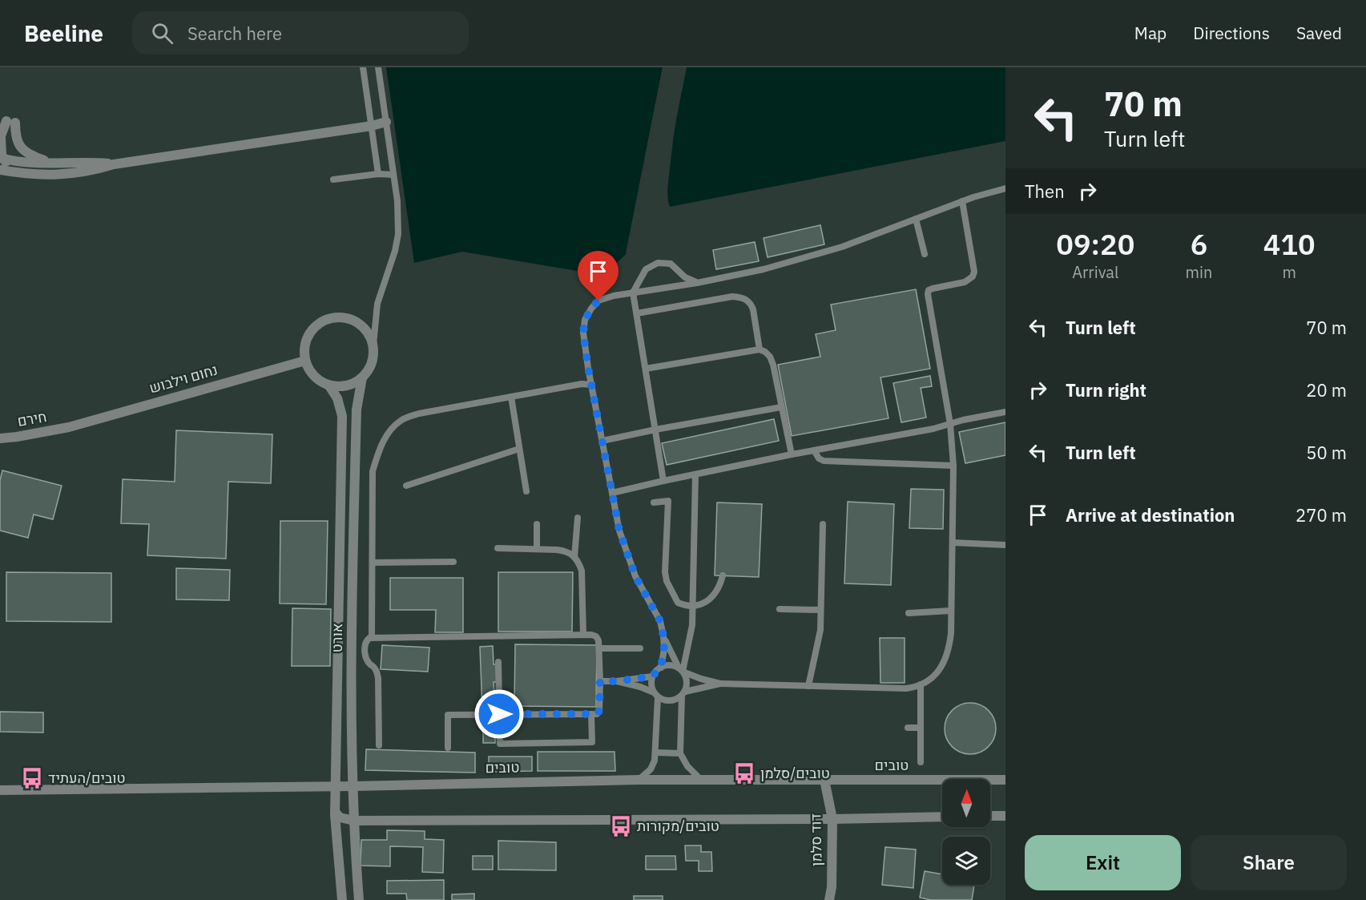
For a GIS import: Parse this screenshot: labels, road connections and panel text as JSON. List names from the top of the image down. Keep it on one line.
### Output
{"streets":{"street":["נחום וילבוש","חירם","אורט","טובים","דוד סלמן"]},"crossings":[["נחום וילבוש","חירם"],["נחום וילבוש","אורט"],["אורט","טובים"],["טובים","דוד סלמן"]],"places":{"bus stop":["טובים/סלמן","טובים/העתיד","טובים/מקורות"]},"north":"top","page":{"header":"Beeline","search":"Search here","nav":["Map","Directions","Saved"],"turn":["70 m","Turn left"],"then":"Then","eta":["09:20","Arrival","6","min","410","m"],"list":[{"name":"Turn left","value":"70 m"},{"name":"Turn right","value":"20 m"},{"name":"Turn left","value":"50 m"},{"name":"Arrive at destination","value":"270 m"}],"buttons":["Exit","Share"]}}
